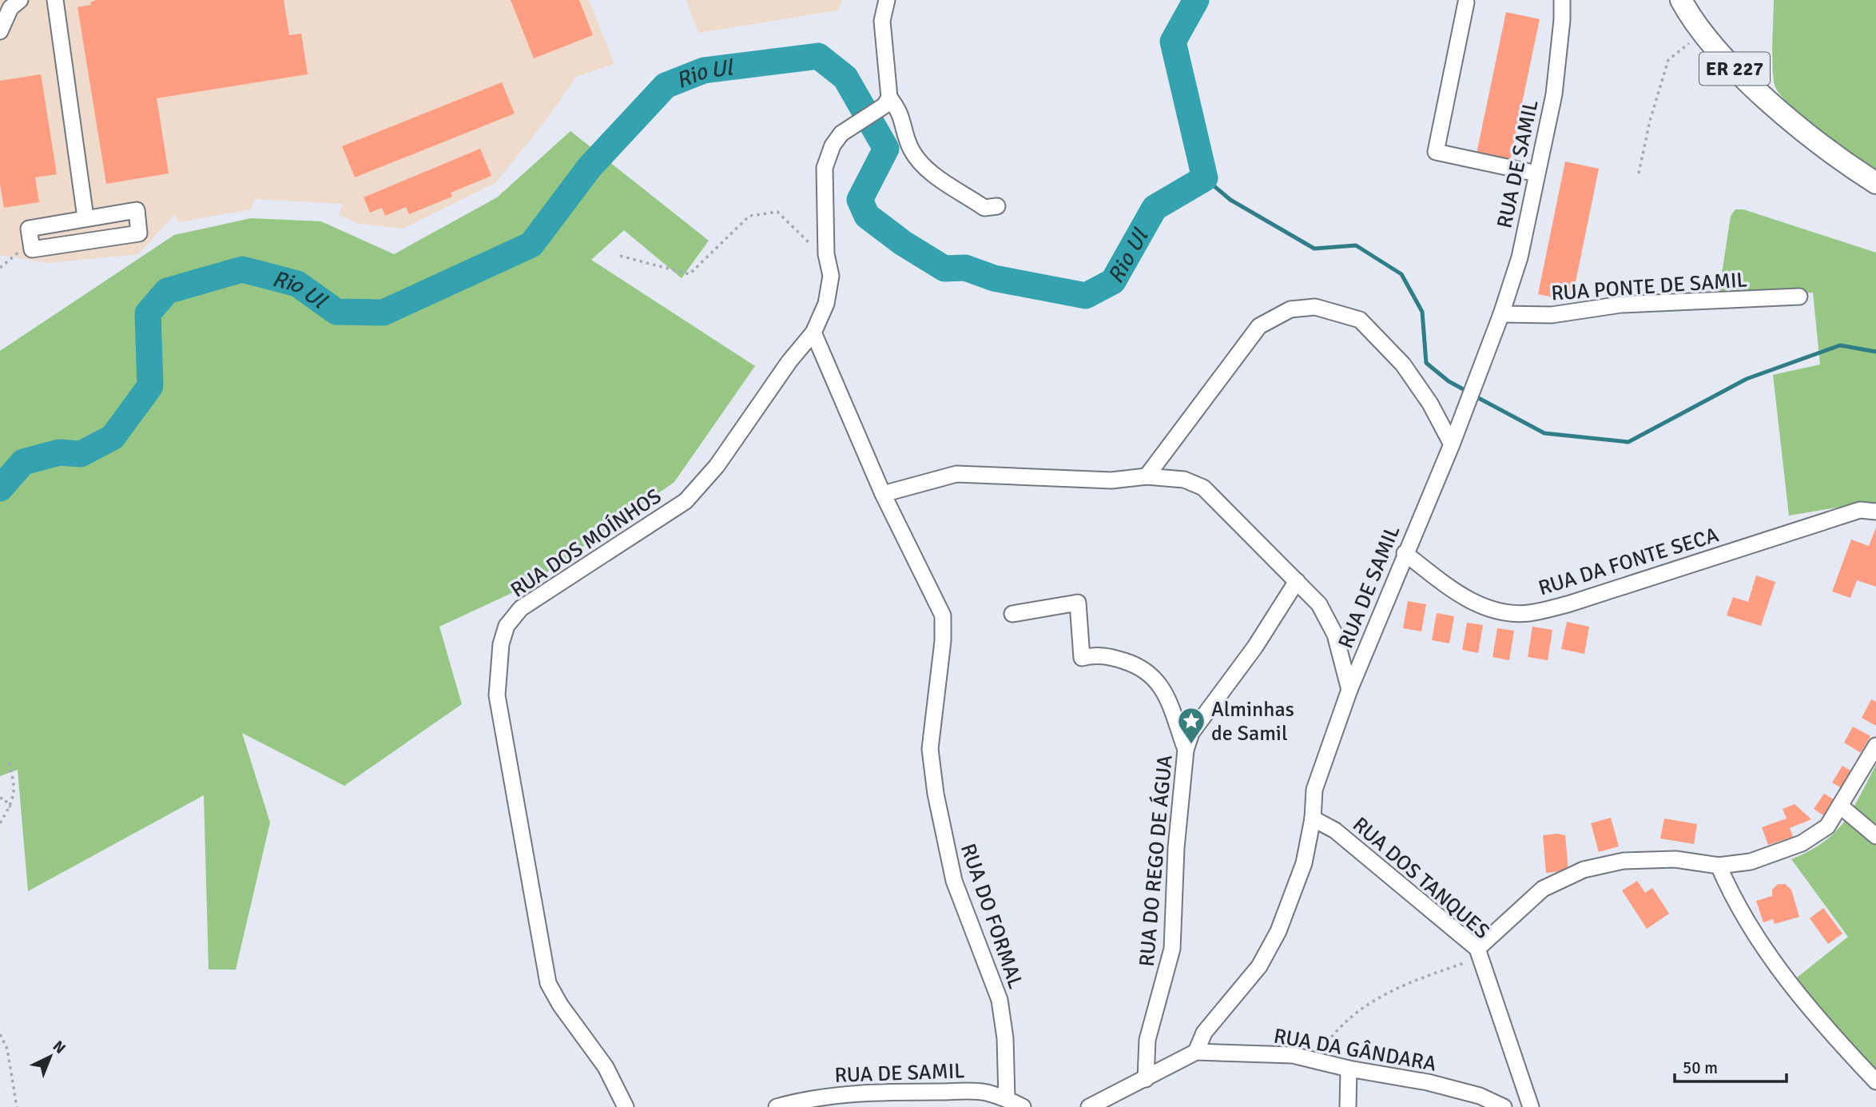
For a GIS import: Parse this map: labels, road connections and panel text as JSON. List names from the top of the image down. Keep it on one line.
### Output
{"streets":{"main road":["ER 227"],"street":["RUA DE SAMIL","RUA PONTE DE SAMIL","RUA DOS MOÍNHOS","RUA DA FONTE SECA","RUA DO REGO DE ÁGUA","RUA DOS TANQUES","RUA DO FORMAL","RUA DA GÂNDARA"]},"crossings":[["RUA DE SAMIL","RUA PONTE DE SAMIL"],["RUA DE SAMIL","RUA DA FONTE SECA"],["RUA DE SAMIL","RUA DOS TANQUES"],["RUA DE SAMIL","RUA DO FORMAL"],["RUA DE SAMIL","RUA DA GÂNDARA"],["RUA DOS MOÍNHOS","RUA DO FORMAL"]],"water":["Rio Ul"],"places":{"place":["Alminhas de Samil"]},"scale_bar":"50 m","north":"top right"}
